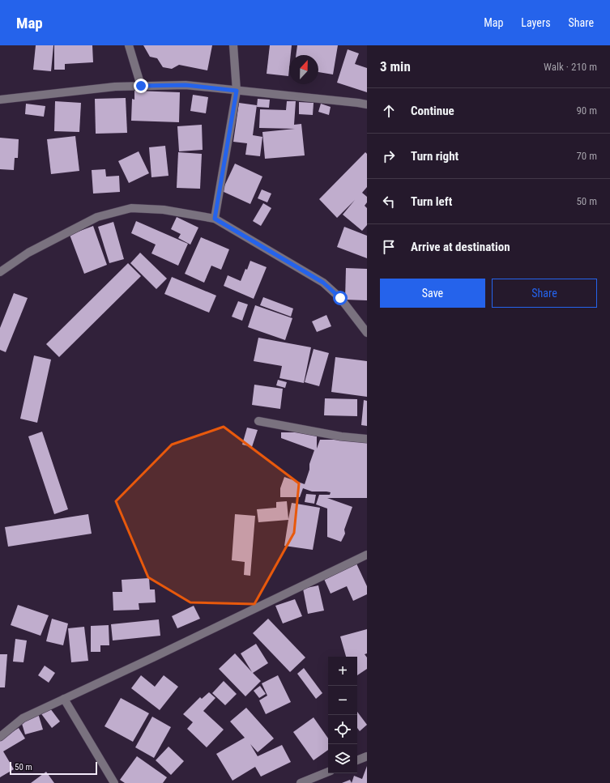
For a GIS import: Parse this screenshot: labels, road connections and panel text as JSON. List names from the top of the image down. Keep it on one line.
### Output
{"scale_bar":"50 m","north":"top","page":{"header":"Map","nav":["Map","Layers","Share"],"heading":["3 min","Walk · 210 m"],"list":[["Continue","90 m"],["Turn right","70 m"],["Turn left","50 m"],"Arrive at destination"],"buttons":["Save","Share"],"map_buttons":["+","−"],"scale":"50 m"}}
